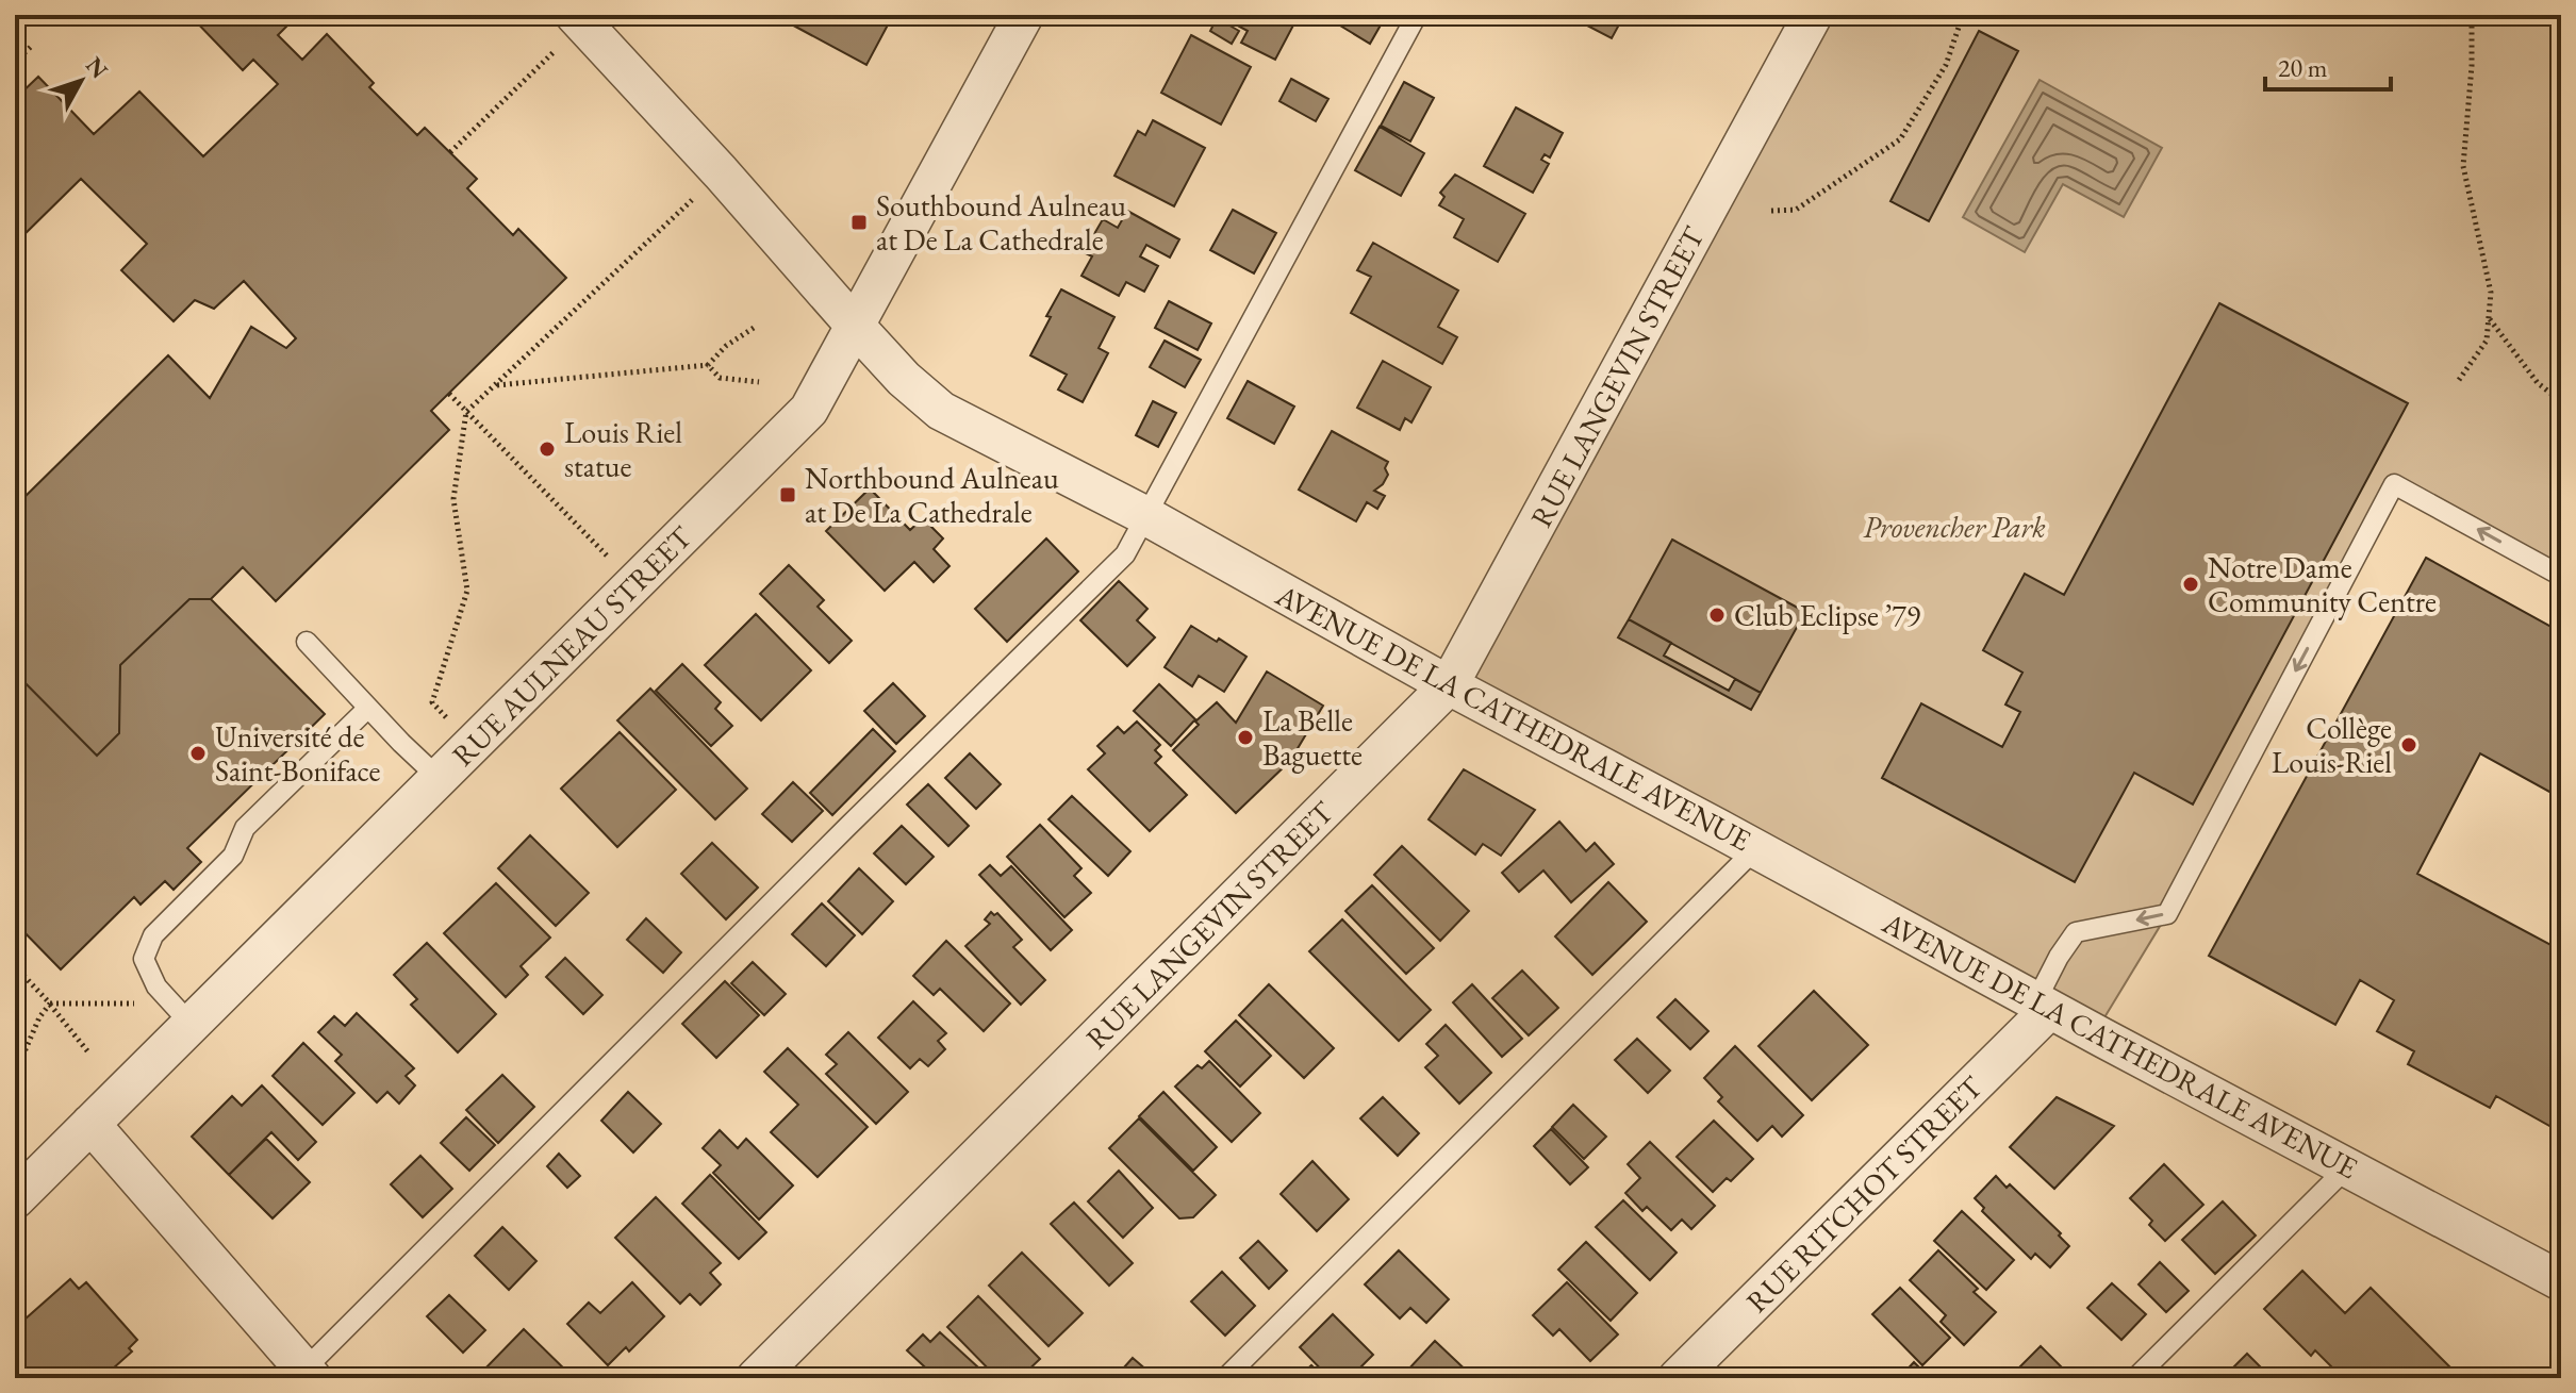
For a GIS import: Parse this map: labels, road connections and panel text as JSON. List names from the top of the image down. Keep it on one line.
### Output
{"streets":{"street":["RUE LANGEVIN STREET","RUE AULNEAU STREET","AVENUE DE LA CATHEDRALE AVENUE","RUE RITCHOT STREET"]},"crossings":[["RUE LANGEVIN STREET","AVENUE DE LA CATHEDRALE AVENUE"],["RUE AULNEAU STREET","AVENUE DE LA CATHEDRALE AVENUE"],["AVENUE DE LA CATHEDRALE AVENUE","RUE RITCHOT STREET"]],"parks":["Provencher Park"],"places":{"transit":["Southbound Aulneau at De La Cathedrale","Northbound Aulneau at De La Cathedrale"],"other":["Louis Riel statue","Notre Dame Community Centre","Club Eclipse ’79","La Belle Baguette","Collège Louis-Riel","Université de Saint-Boniface"]},"scale_bar":"20 m","north":"top right"}
